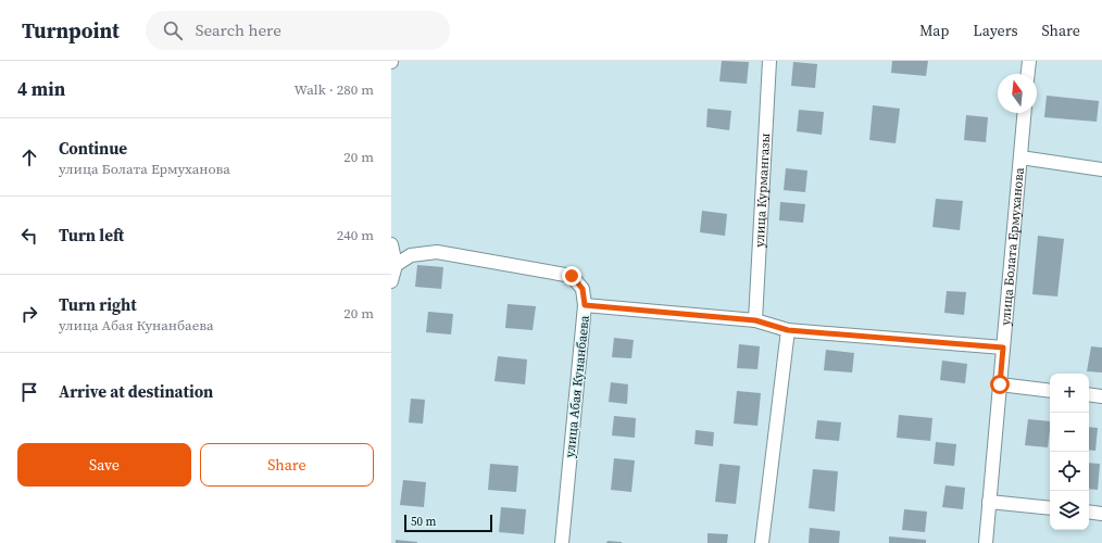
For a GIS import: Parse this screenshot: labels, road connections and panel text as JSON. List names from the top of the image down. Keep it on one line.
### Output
{"streets":{"street":["улица Курмангазы","улица Болата Ермуханова","улица Абая Кунанбаева"]},"scale_bar":"50 m","north":"top","page":{"header":"Turnpoint","search":"Search here","nav":["Map","Layers","Share"],"heading":["4 min","Walk · 280 m"],"list":[["Continue","улица Болата Ермуханова","20 m"],["Turn left","240 m"],["Turn right","улица Абая Кунанбаева","20 m"],"Arrive at destination"],"map_buttons":["+","−"],"buttons":["Save","Share"],"scale":"50 m"}}
